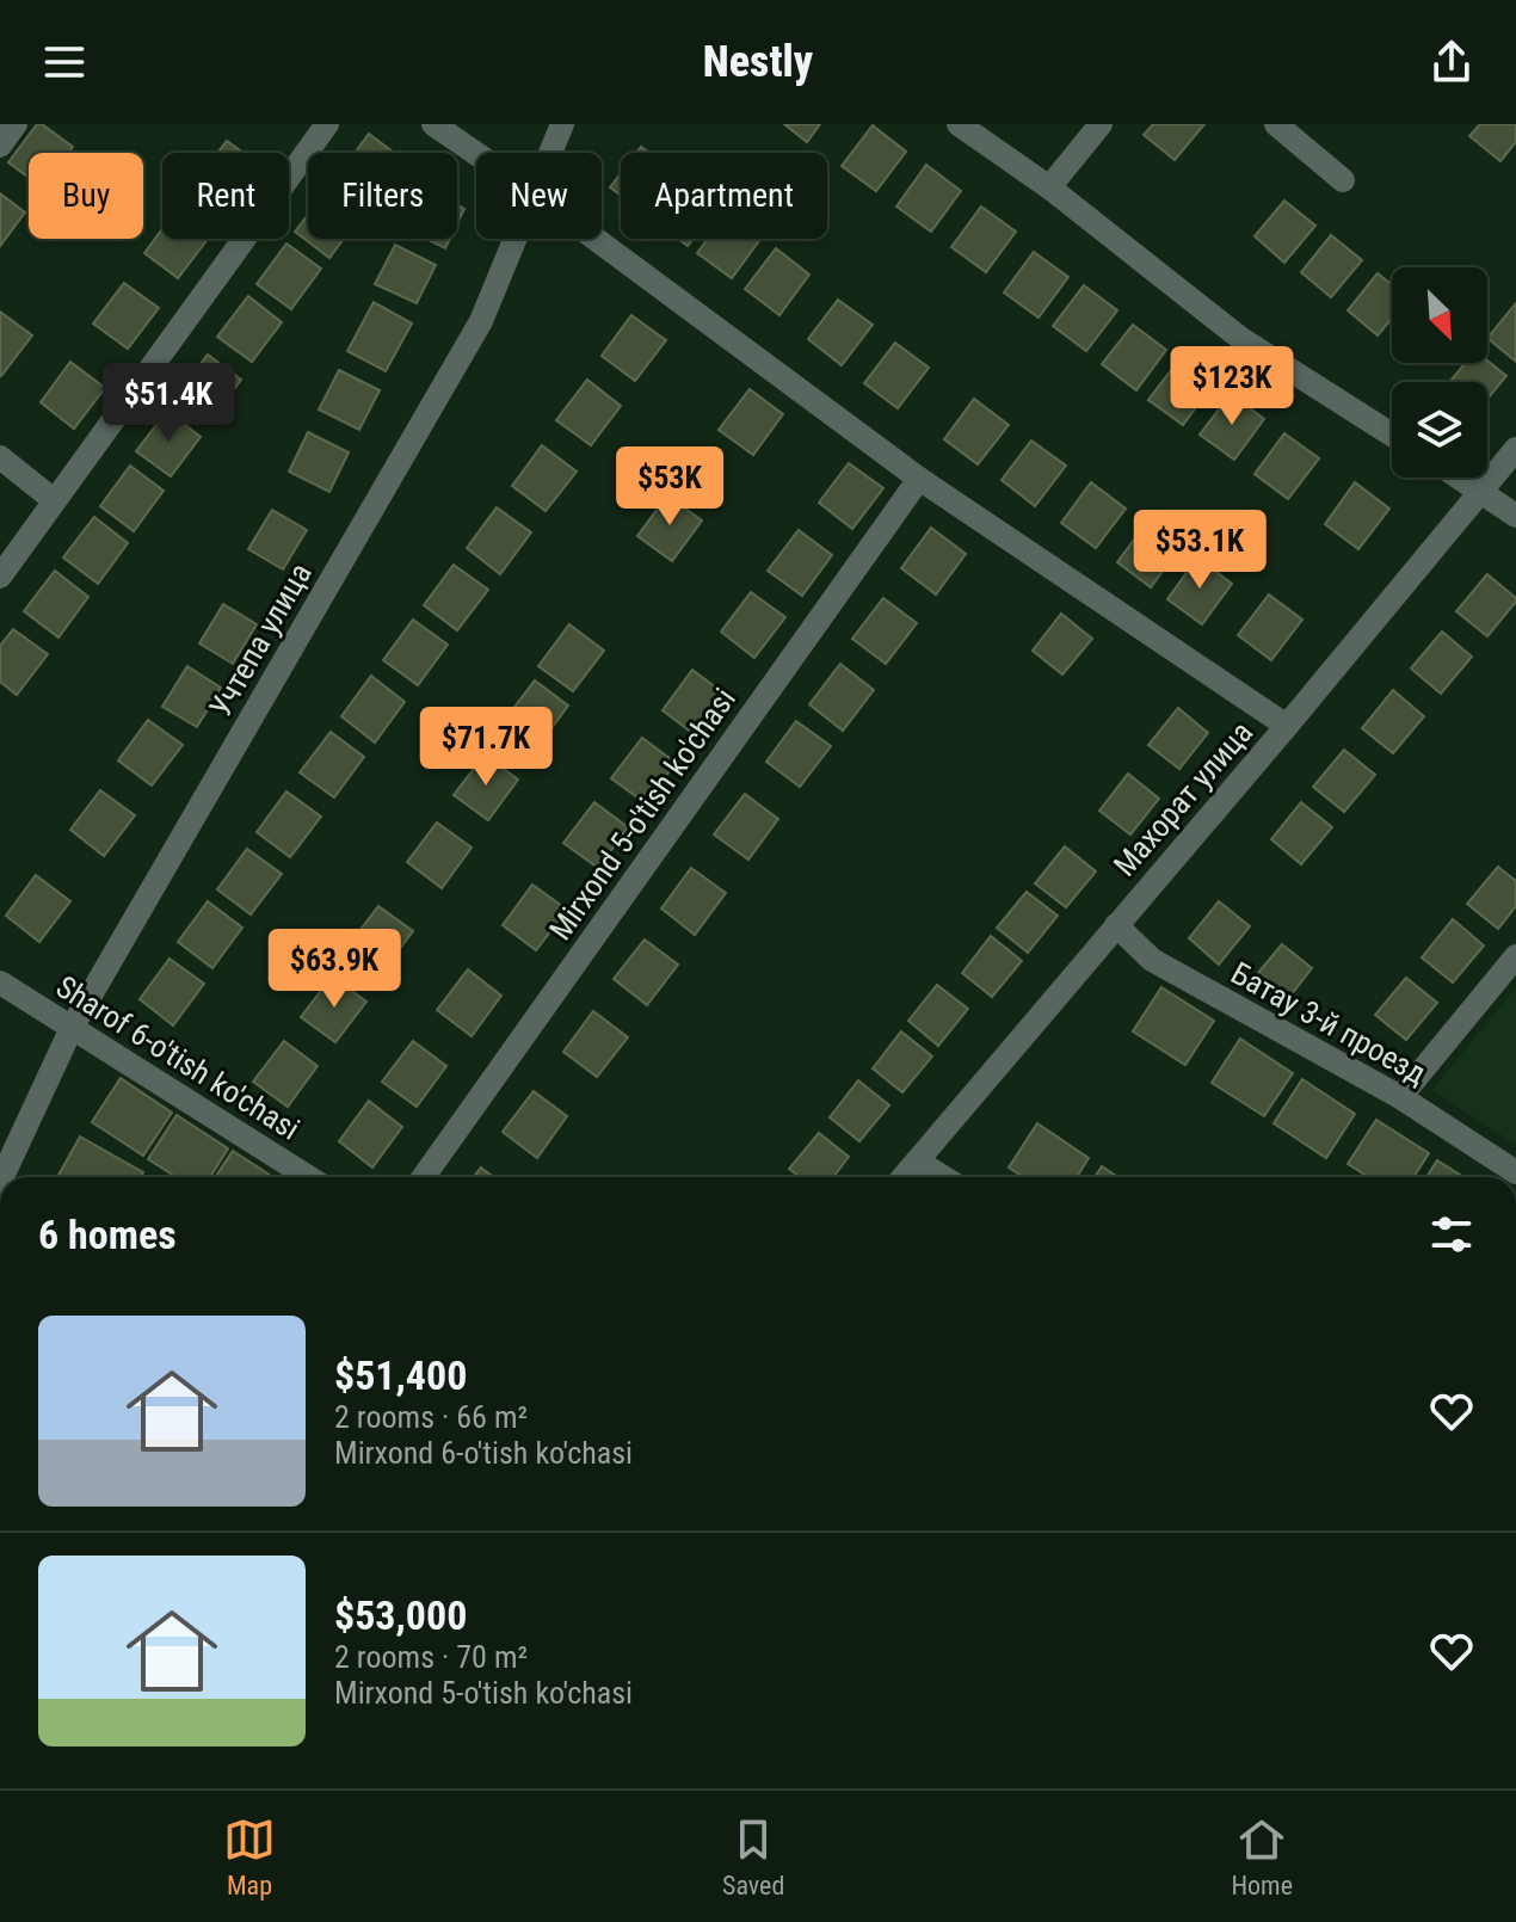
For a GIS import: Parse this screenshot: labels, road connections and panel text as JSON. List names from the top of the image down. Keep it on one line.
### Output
{"streets":{"street":["Учтепа улица","Махорат улица","Mirxond 5-o'tish ko'chasi","Батау 3-й проезд","Sharof 6-o'tish ko'chasi"]},"crossings":[["Учтепа улица","Sharof 6-o'tish ko'chasi"],["Махорат улица","Батау 3-й проезд"]],"north":"bottom right","page":{"header":"Nestly","chip":["Buy","Rent","Filters","New","Apartment"],"price":["$123K","$51.4K","$53K","$53.1K","$71.7K","$63.9K"],"heading":"6 homes","list":[{"name":"$51,400","note":"2 rooms · 66 m² · Mirxond 6-o'tish ko'chasi"},{"name":"$53,000","note":"2 rooms · 70 m² · Mirxond 5-o'tish ko'chasi"}],"tabs":["Map","Saved","Home"]}}
